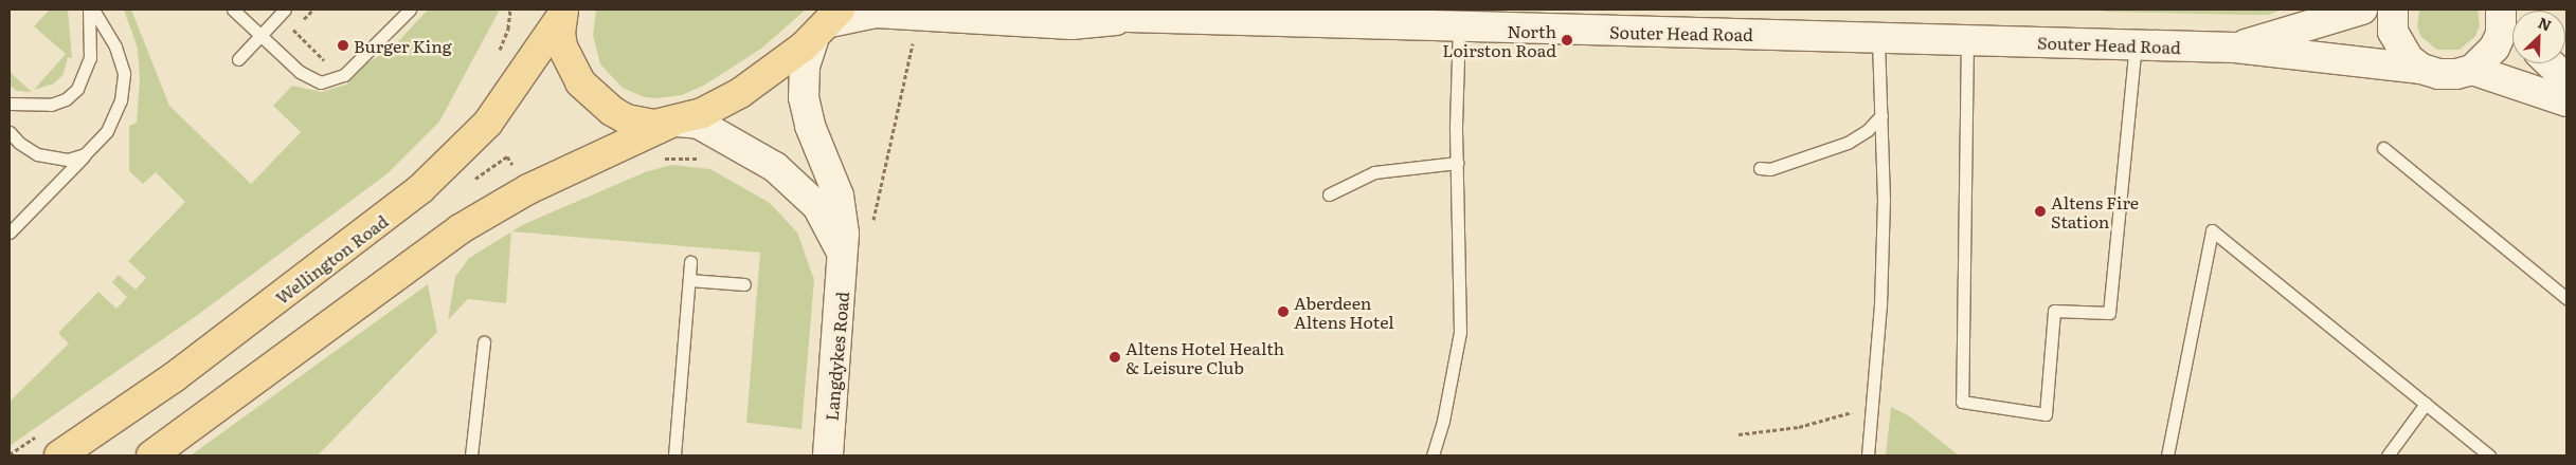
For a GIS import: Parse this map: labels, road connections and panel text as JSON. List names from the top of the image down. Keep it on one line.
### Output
{"streets":{"main road":["Wellington Road"],"street":["Souter Head Road","Langdykes Road"]},"crossings":[["Souter Head Road","Langdykes Road"]],"places":["North Loirston Road","Burger King","Altens Fire Station","Aberdeen Altens Hotel","Altens Hotel Health & Leisure Club"],"north":"top right"}
